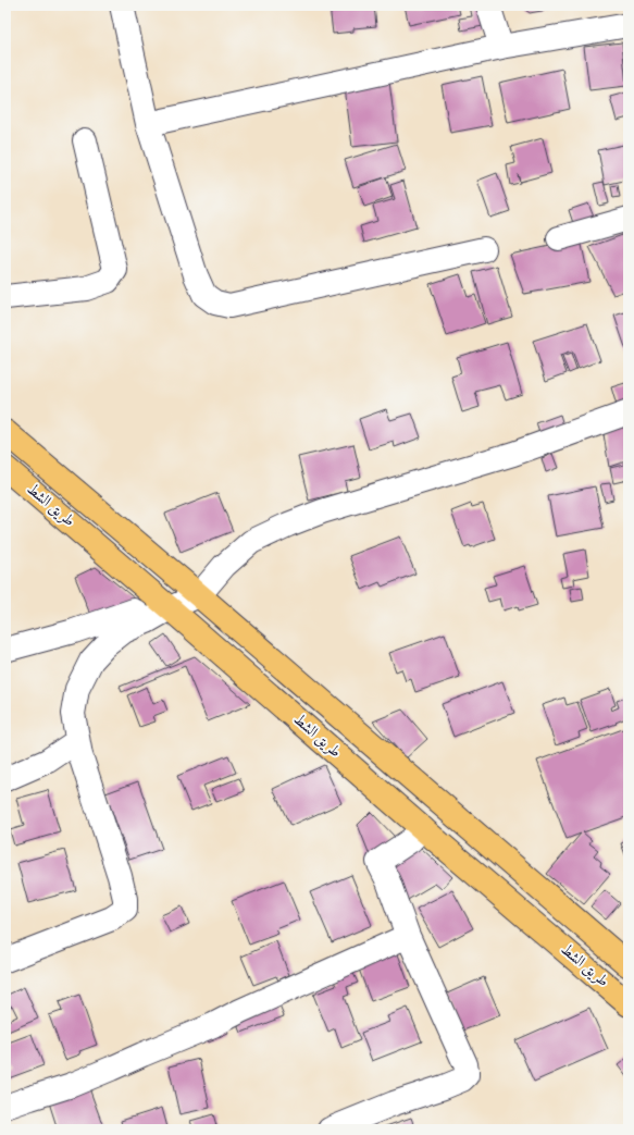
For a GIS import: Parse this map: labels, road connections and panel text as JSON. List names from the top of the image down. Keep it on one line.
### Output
{"streets":{"highway":["طريق الشط"]}}
